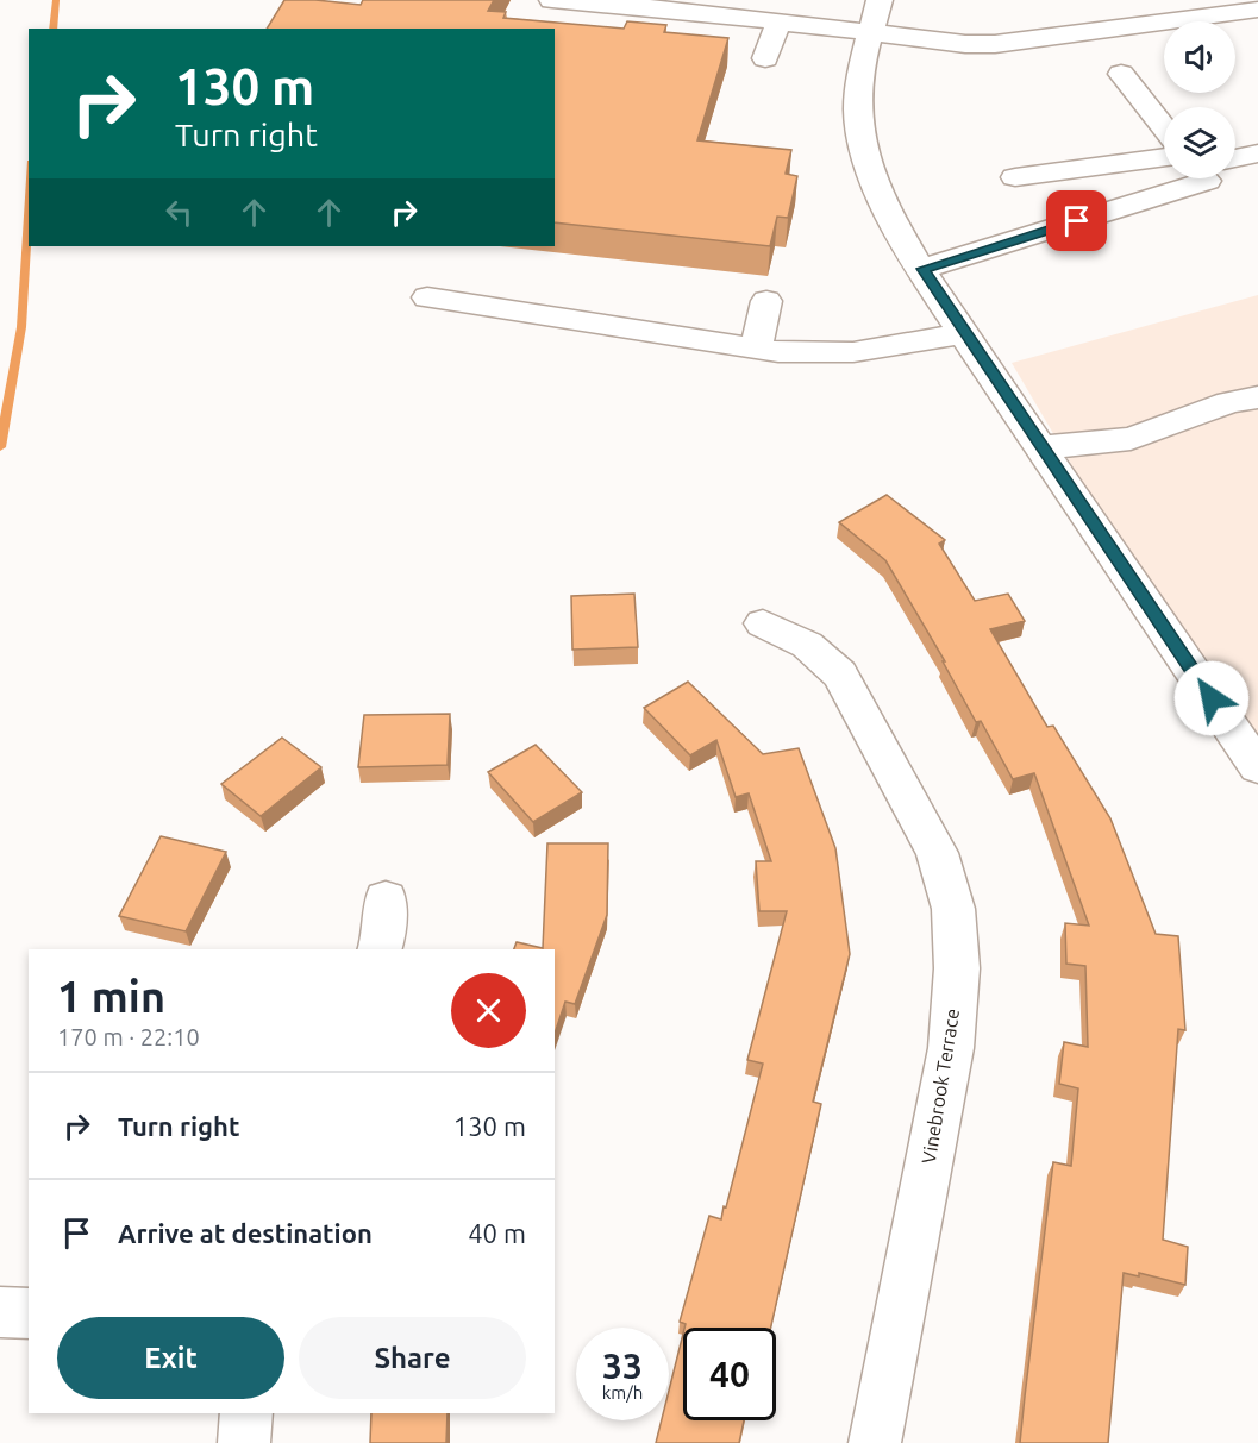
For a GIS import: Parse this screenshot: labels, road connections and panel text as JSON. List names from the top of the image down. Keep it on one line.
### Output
{"streets":{"street":["Vinebrook Terrace"]},"page":{"turn":["130 m","Turn right"],"heading":["1 min","170 m · 22:10"],"list":[{"name":"Turn right","value":"130 m"},{"name":"Arrive at destination","value":"40 m"}],"buttons":["Exit","Share"],"speed":"33 km/h","limit":"40"}}
